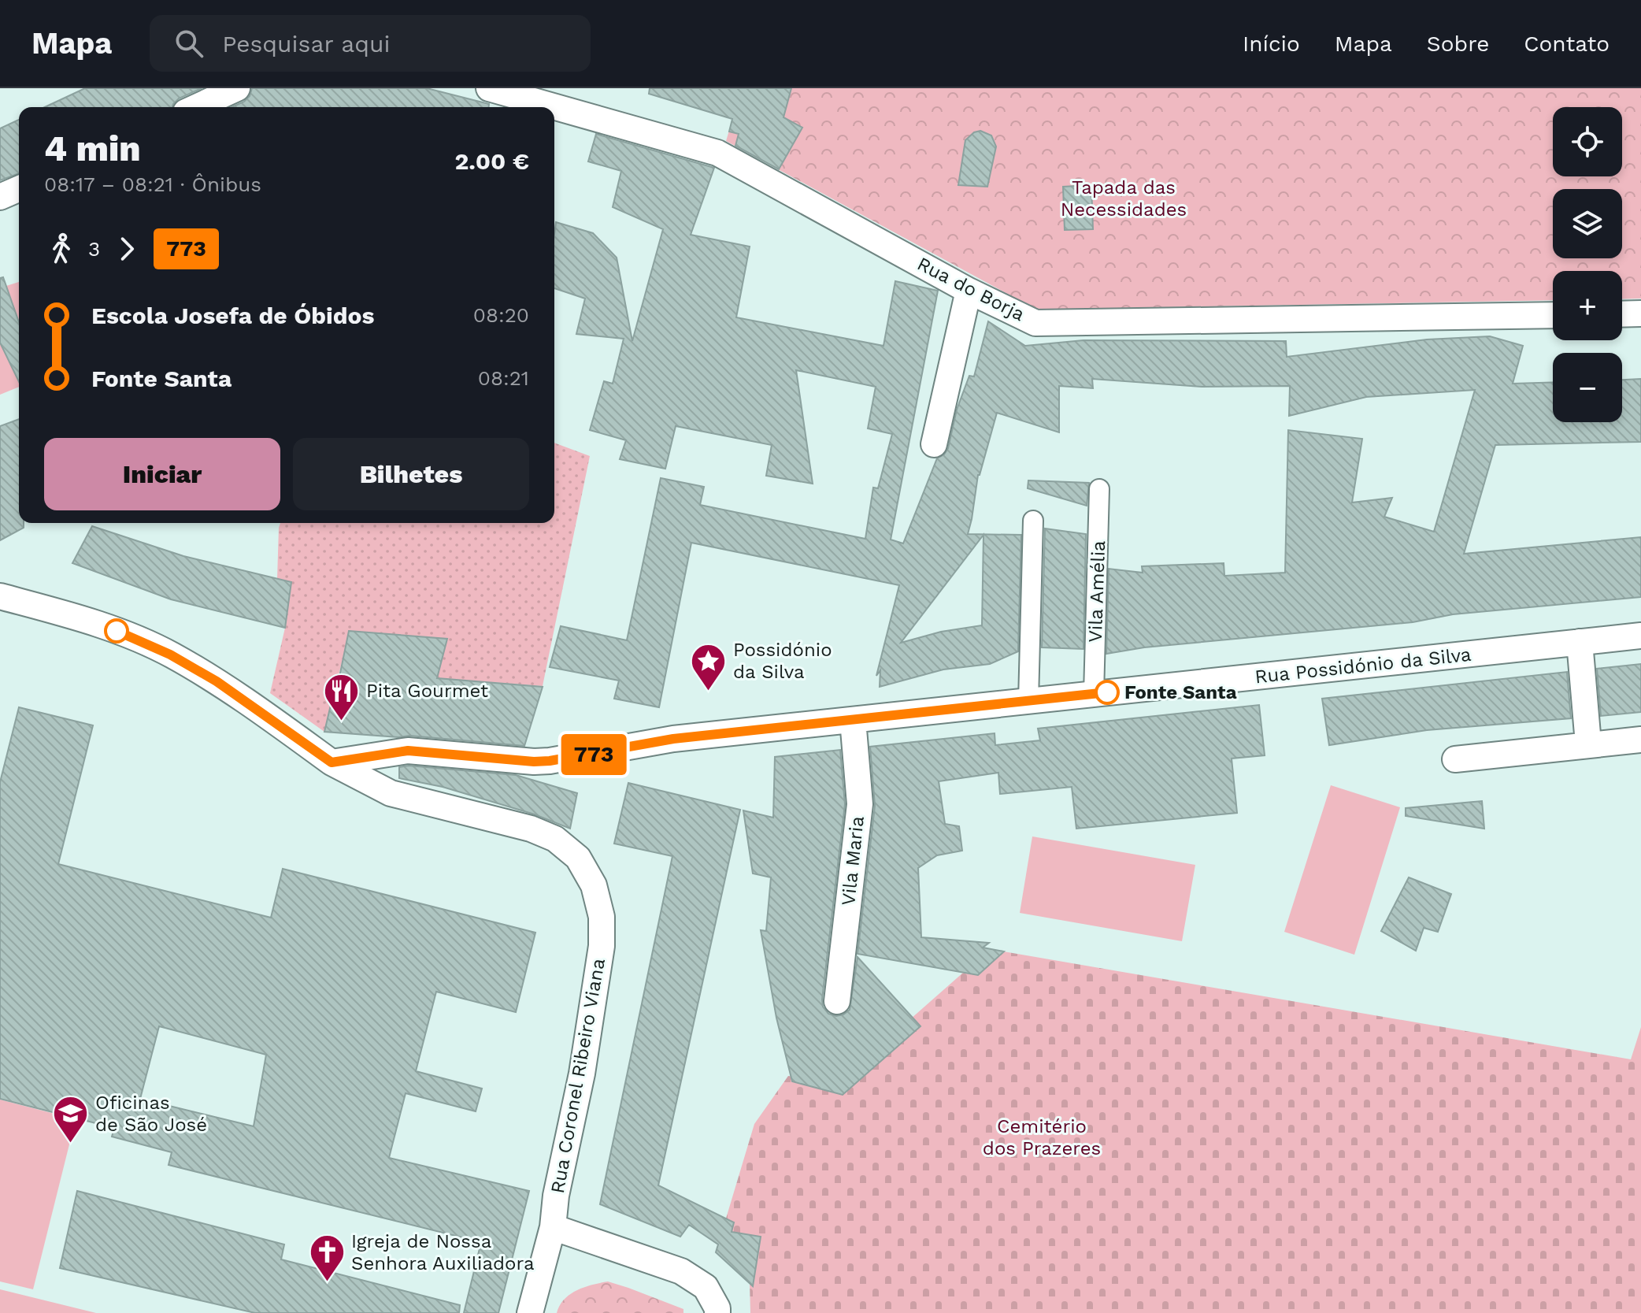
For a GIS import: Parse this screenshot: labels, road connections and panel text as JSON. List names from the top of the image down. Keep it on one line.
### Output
{"streets":{"street":["Rua do Borja","Vila Amélia","Rua Possidónio da Silva","Vila Maria","Rua Coronel Ribeiro Viana"]},"crossings":[["Vila Amélia","Rua Possidónio da Silva"],["Rua Possidónio da Silva","Vila Maria"],["Rua Possidónio da Silva","Rua Coronel Ribeiro Viana"]],"parks":["Tapada das Necessidades","Cemitério dos Prazeres"],"places":{"place":["Possidónio da Silva"],"other":["Fonte Santa"],"restaurant":["Pita Gourmet"],"school or university":["Oficinas de São José"],"church":["Igreja de Nossa Senhora Auxiliadora"]},"lines":["bus line 773"],"page":{"header":"Mapa","search":"Pesquisar aqui","nav":["Início","Mapa","Sobre","Contato"],"on_map":"773","map_buttons":["+","−"],"heading":["4 min","08:17 – 08:21 · Ônibus","2.00 €"],"legs":["3","773"],"list":[{"name":"Escola Josefa de Óbidos","value":"08:20"},{"name":"Fonte Santa","value":"08:21"}],"buttons":["Iniciar","Bilhetes"]}}
